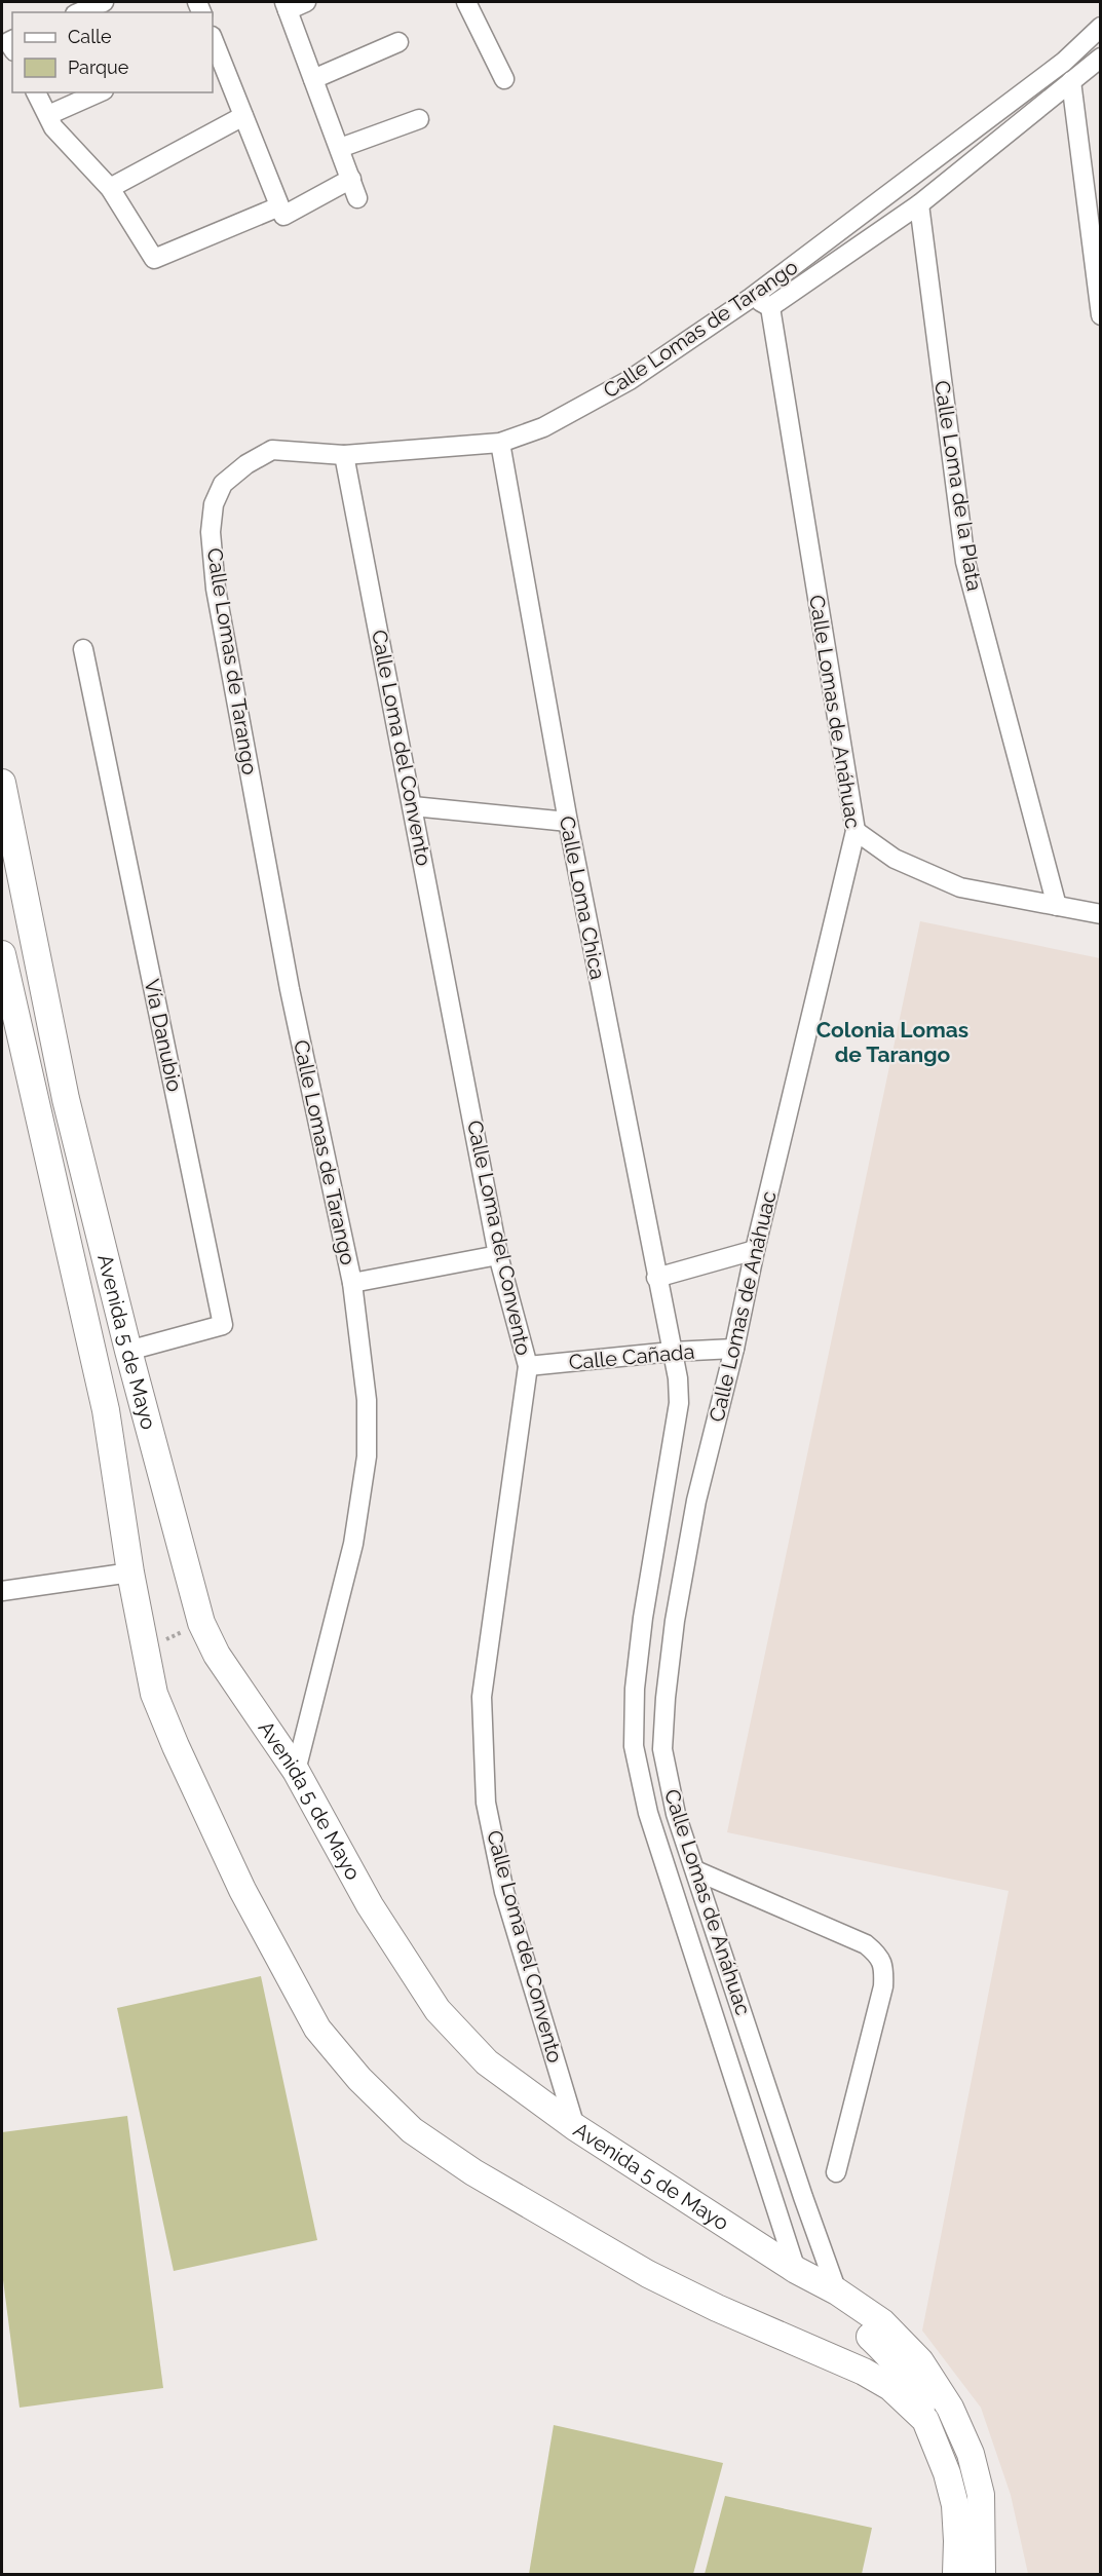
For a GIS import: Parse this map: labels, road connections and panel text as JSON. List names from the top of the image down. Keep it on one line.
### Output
{"streets":{"main road":["Avenida 5 de Mayo"],"street":["Calle Lomas de Tarango","Calle Loma de la Plata","Calle Lomas de Anáhuac","Calle Loma del Convento","Calle Loma Chica","Vía Danubio","Calle Cañada"]},"crossings":[["Calle Lomas de Tarango","Calle Loma del Convento"],["Calle Lomas de Tarango","Calle Loma Chica"],["Calle Lomas de Tarango","Avenida 5 de Mayo"],["Calle Lomas de Anáhuac","Calle Loma Chica"],["Calle Lomas de Anáhuac","Avenida 5 de Mayo"],["Calle Lomas de Anáhuac","Calle Cañada"],["Calle Loma del Convento","Avenida 5 de Mayo"],["Calle Loma del Convento","Calle Cañada"],["Calle Loma Chica","Calle Cañada"],["Vía Danubio","Avenida 5 de Mayo"]],"districts":["Colonia Lomas de Tarango"],"legend":["Calle","Parque"]}
